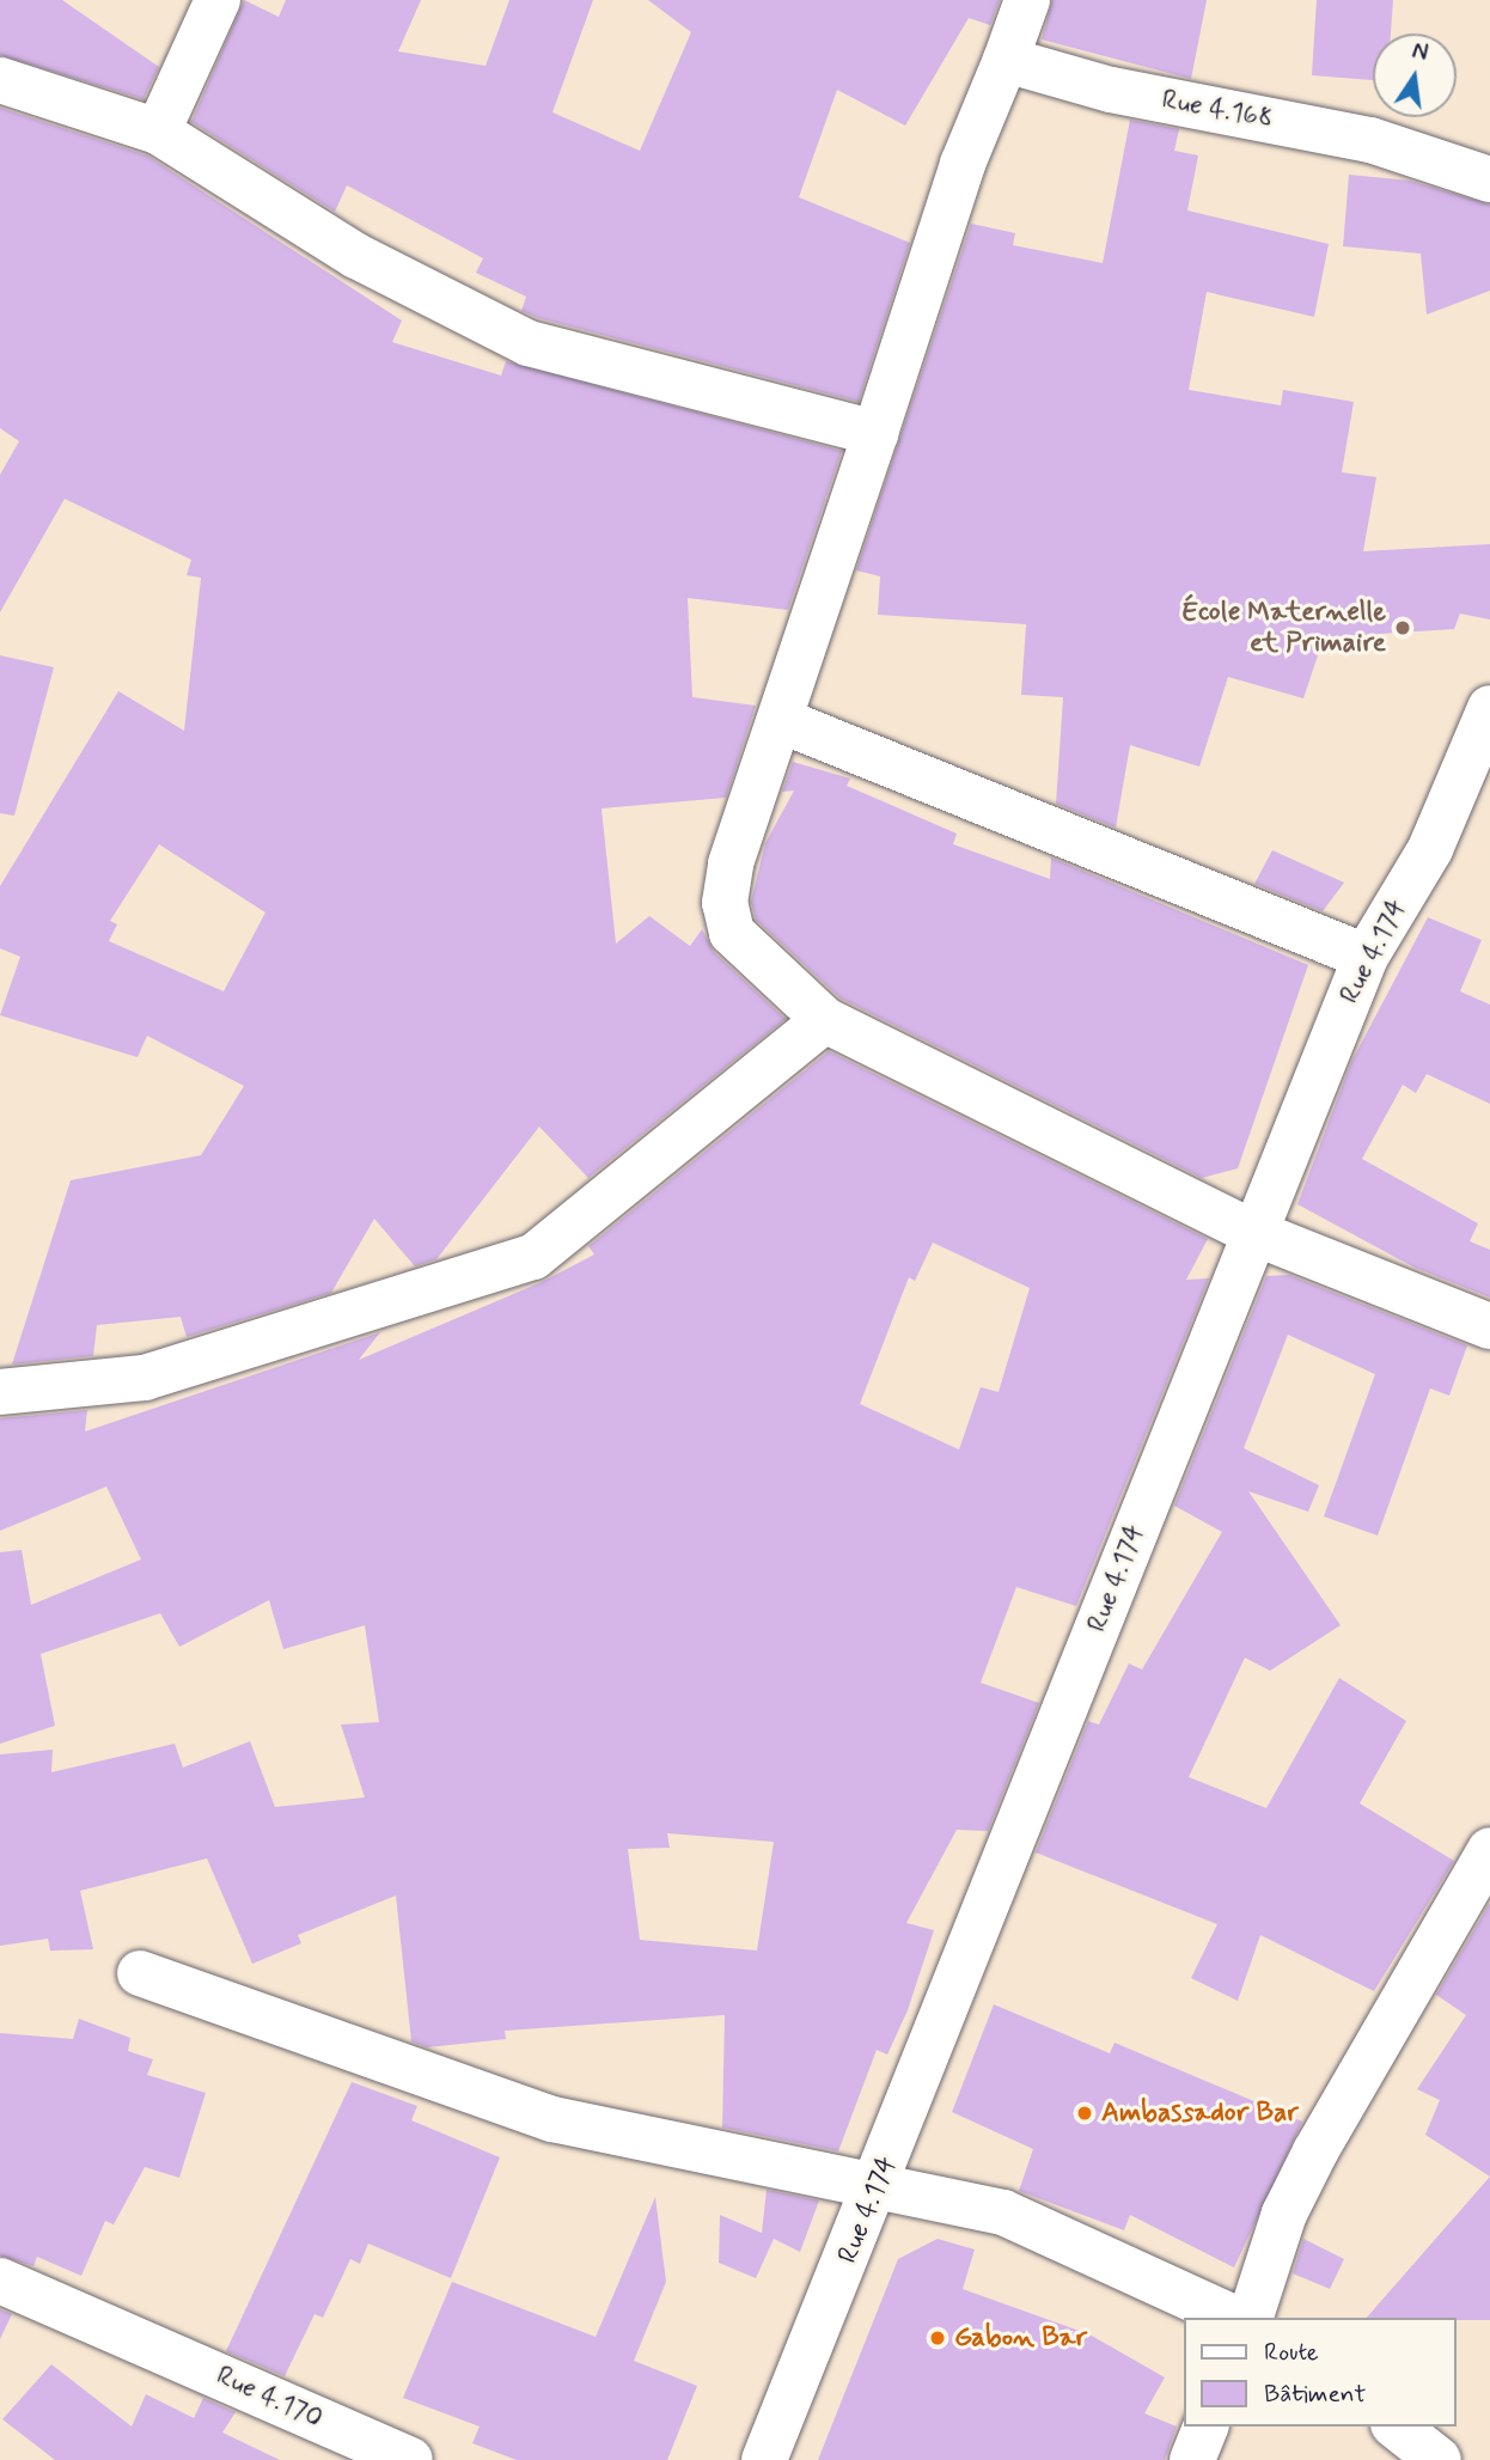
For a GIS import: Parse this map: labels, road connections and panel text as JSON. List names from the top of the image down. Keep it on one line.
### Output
{"streets":{"street":["Rue 4.168","Rue 4.174","Rue 4.170"]},"places":["École Maternelle et Primaire","Ambassador Bar","Gabon Bar"],"legend":["Route","Bâtiment"],"north":"top"}
